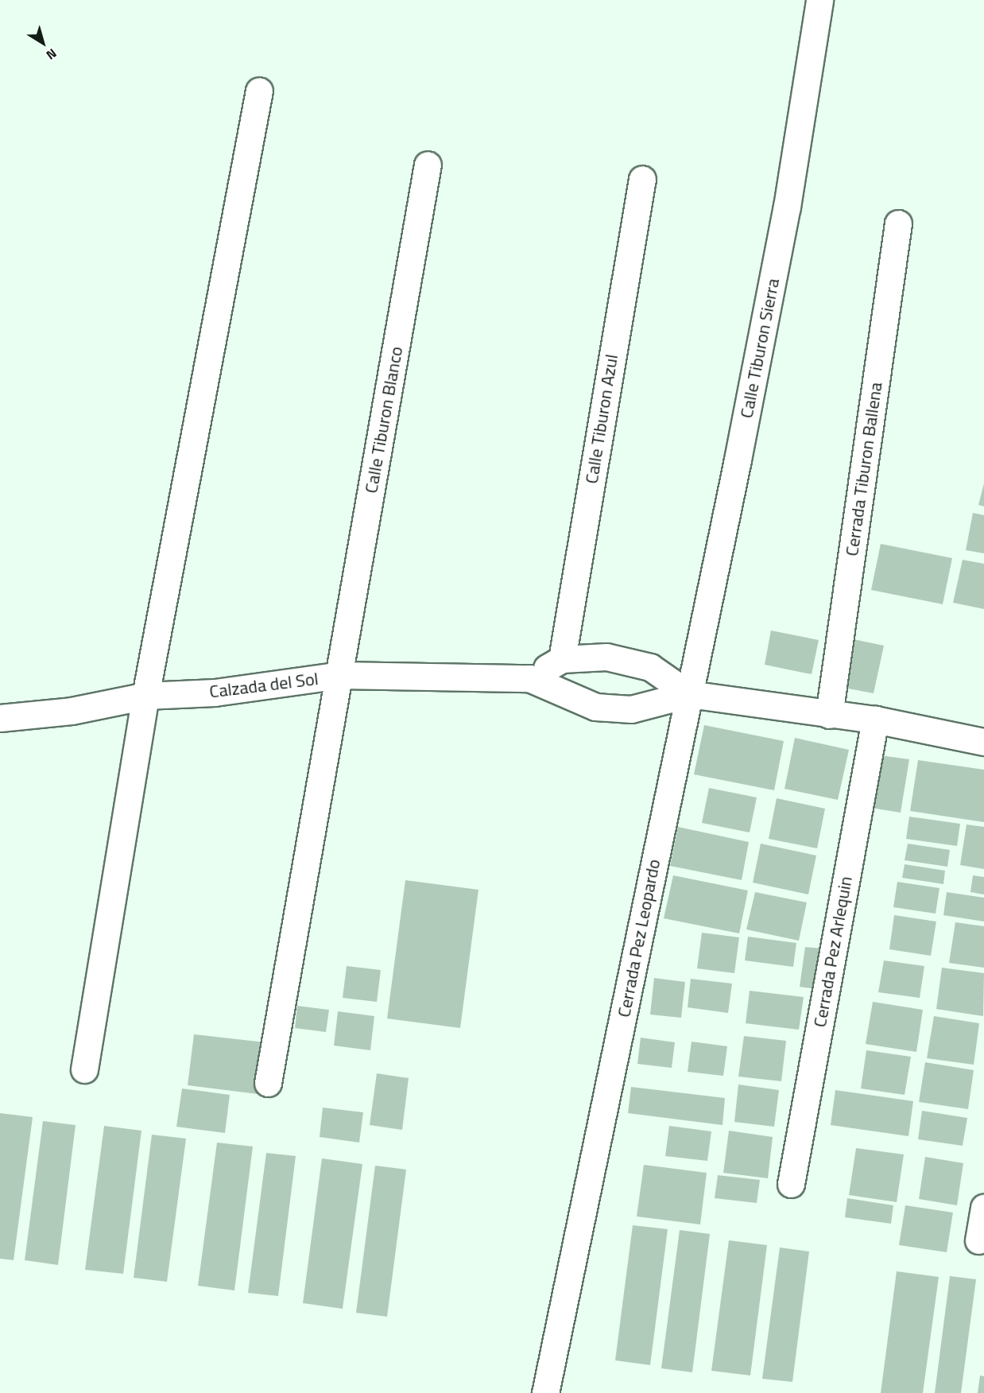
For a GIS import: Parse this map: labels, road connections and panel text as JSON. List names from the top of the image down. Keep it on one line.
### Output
{"streets":{"street":["Calle Tiburon Sierra","Calle Tiburon Azul","Calle Tiburon Blanco","Cerrada Tiburon Ballena","Calzada del Sol","Cerrada Pez Leopardo","Cerrada Pez Arlequin"]},"crossings":[["Calle Tiburon Sierra","Cerrada Pez Leopardo"],["Calle Tiburon Blanco","Calzada del Sol"]],"north":"bottom right"}
